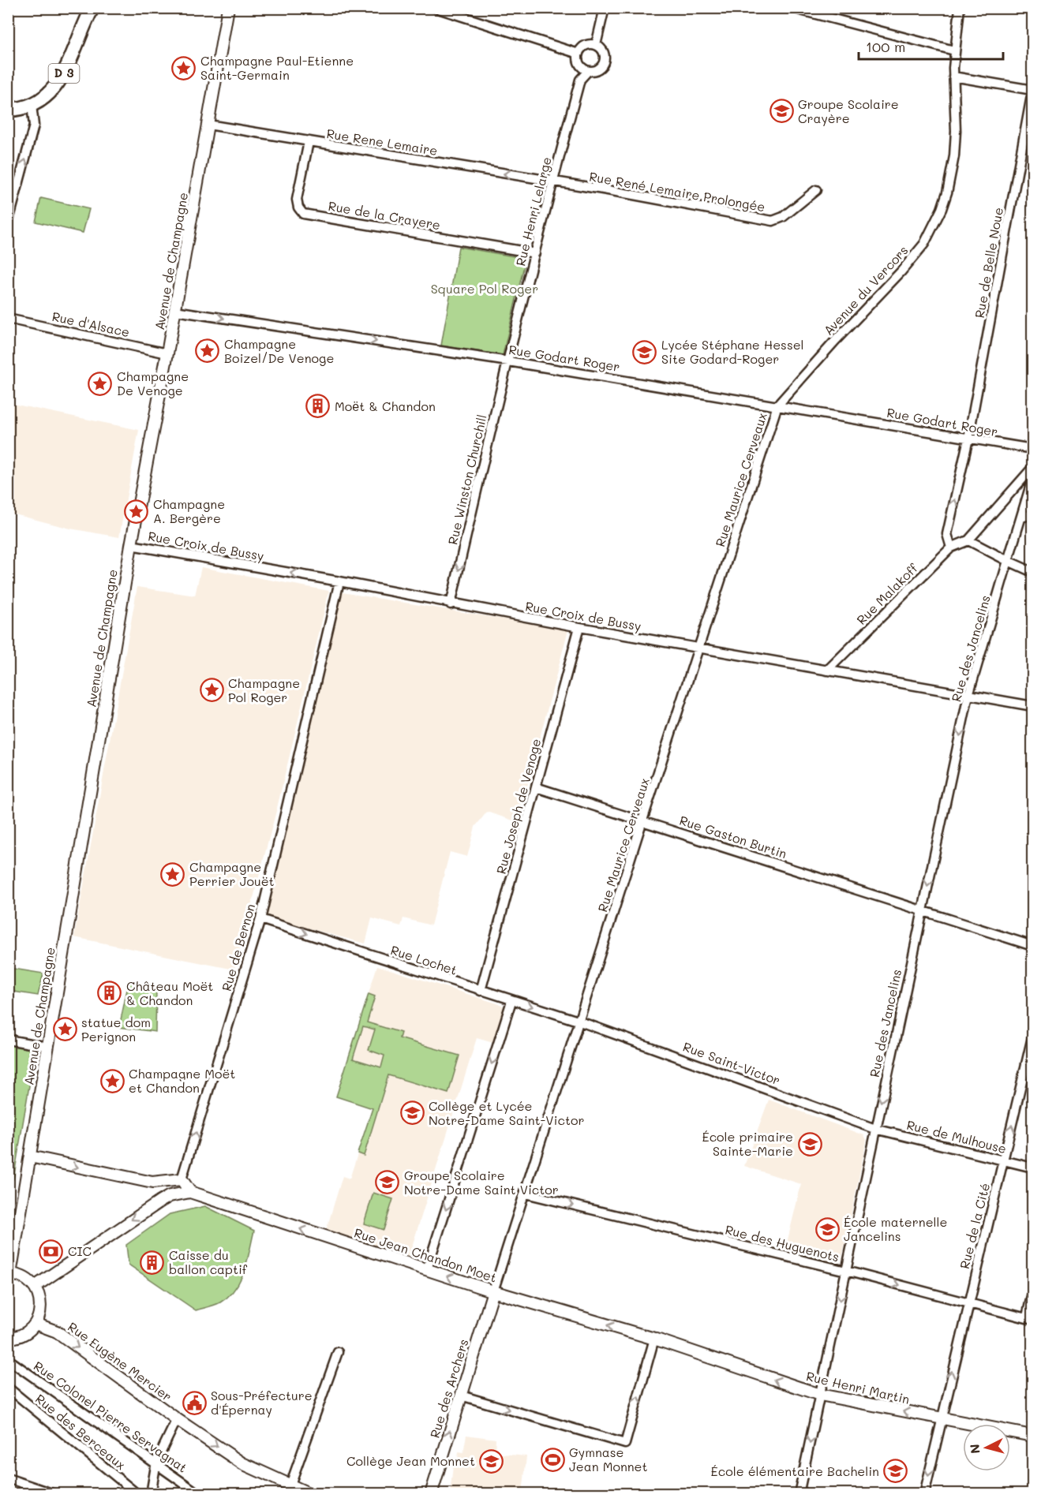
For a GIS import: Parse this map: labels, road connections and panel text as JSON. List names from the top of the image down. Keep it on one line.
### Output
{"streets":{"main road":["D 3","Avenue de Champagne","Rue Jean Chandon Moet","Rue Eugène Mercier","Rue Henri Martin","Rue des Archers"],"street":["Rue Rene Lemaire","Rue René Lemaire Prolongée","Rue Henri Lelarge","Rue de la Crayere","Rue de Belle Noue","Avenue du Vercors","Rue d'Alsace","Rue Godart Roger","Rue Winston Churchill","Rue Maurice Cerveaux","Rue Croix de Bussy","Rue Malakoff","Rue des Jancelins","Rue Joseph de Venoge","Rue Gaston Burtin","Rue de Bernon","Rue Lochet","Rue Saint-Victor","Rue de Mulhouse","Rue de la Cité","Rue des Huguenots","Rue Colonel Pierre Servagnat","Rue des Berceaux"]},"crossings":[["Rue Rene Lemaire","Rue René Lemaire Prolongée"],["Rue Rene Lemaire","Rue Henri Lelarge"],["Rue Rene Lemaire","Rue de la Crayere"],["Rue Rene Lemaire","Avenue de Champagne"],["Rue René Lemaire Prolongée","Rue Henri Lelarge"],["Rue Henri Lelarge","Rue de la Crayere"],["Rue Henri Lelarge","Rue Godart Roger"],["Rue Henri Lelarge","Rue Winston Churchill"],["Avenue de Champagne","Rue d'Alsace"],["Avenue de Champagne","Rue Godart Roger"],["Avenue de Champagne","Rue Croix de Bussy"],["Rue de Belle Noue","Rue Godart Roger"],["Rue de Belle Noue","Rue Malakoff"],["Avenue du Vercors","Rue Godart Roger"],["Avenue du Vercors","Rue Maurice Cerveaux"],["Rue Godart Roger","Rue Winston Churchill"],["Rue Godart Roger","Rue Maurice Cerveaux"],["Rue Winston Churchill","Rue Croix de Bussy"],["Rue Maurice Cerveaux","Rue Croix de Bussy"],["Rue Maurice Cerveaux","Rue Gaston Burtin"],["Rue Maurice Cerveaux","Rue Lochet"],["Rue Maurice Cerveaux","Rue Saint-Victor"],["Rue Maurice Cerveaux","Rue des Huguenots"],["Rue Maurice Cerveaux","Rue Jean Chandon Moet"],["Rue Maurice Cerveaux","Rue des Archers"],["Rue Croix de Bussy","Rue Malakoff"],["Rue Croix de Bussy","Rue des Jancelins"],["Rue Croix de Bussy","Rue Joseph de Venoge"],["Rue Croix de Bussy","Rue de Bernon"],["Rue des Jancelins","Rue Gaston Burtin"],["Rue des Jancelins","Rue Saint-Victor"],["Rue des Jancelins","Rue de Mulhouse"],["Rue des Jancelins","Rue des Huguenots"],["Rue des Jancelins","Rue Henri Martin"],["Rue Joseph de Venoge","Rue Gaston Burtin"],["Rue Joseph de Venoge","Rue Lochet"],["Rue de Bernon","Rue Lochet"],["Rue Lochet","Rue Saint-Victor"],["Rue Saint-Victor","Rue de Mulhouse"],["Rue de Mulhouse","Rue de la Cité"],["Rue de la Cité","Rue des Huguenots"],["Rue de la Cité","Rue Henri Martin"],["Rue Jean Chandon Moet","Rue Henri Martin"],["Rue Jean Chandon Moet","Rue des Archers"]],"one_way":["Rue Rene Lemaire","Rue Godart Roger","Rue Winston Churchill","Rue des Jancelins","Rue de Bernon","Rue Lochet","Rue des Huguenots","Rue Jean Chandon Moet","Rue Eugène Mercier","Rue Henri Martin","Rue des Archers"],"parks":["Square Pol Roger"],"places":{"place":["Champagne Paul-Etienne Saint-Germain","Champagne Boizel/De Venoge","Champagne De Venoge","Champagne A. Bergère","Champagne Pol Roger","Champagne Perrier Jouët","statue dom Perignon","Champagne Moët et Chandon"],"school or university":["Groupe Scolaire Crayère","Lycée Stéphane Hessel Site Godard-Roger","Collège et Lycée Notre-Dame Saint-Victor","École primaire Sainte-Marie","Groupe Scolaire Notre-Dame Saint Victor","École maternelle Jancelins","Collège Jean Monnet","École élémentaire Bachelin"],"building":["Moёt & Chandon","Château Moët & Chandon","Caisse du ballon captif"],"bank":["CIC"],"public building":["Sous-Préfecture d'Épernay"],"sports":["Gymnase Jean Monnet"]},"scale_bar":"100 m","north":"left"}
